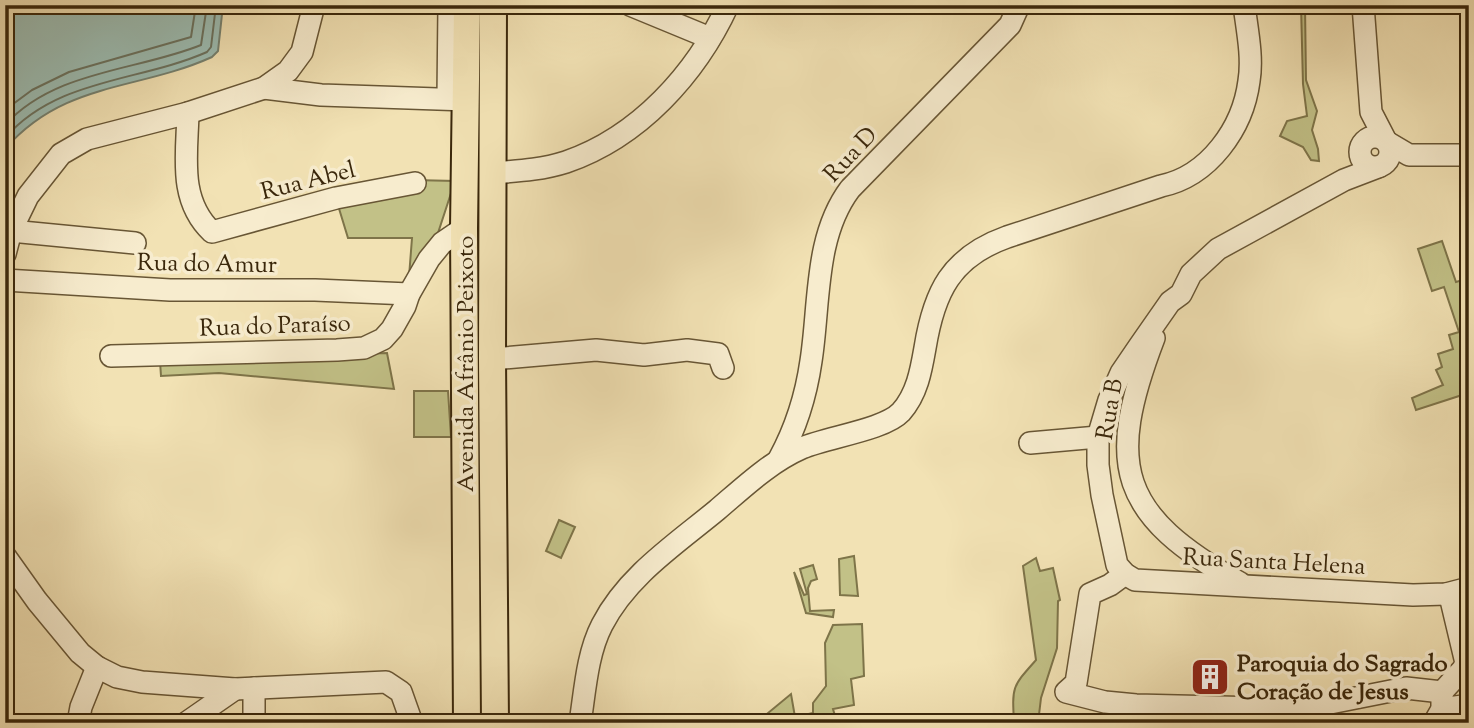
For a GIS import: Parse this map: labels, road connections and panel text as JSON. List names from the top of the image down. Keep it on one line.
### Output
{"streets":{"main road":["Avenida Afrânio Peixoto"],"street":["Rua D","Rua Abel","Rua do Amur","Rua do Paraíso","Rua B","Rua Santa Helena"]},"crossings":[["Rua do Amur","Rua do Paraíso"],["Rua do Paraíso","Avenida Afrânio Peixoto"],["Rua B","Rua Santa Helena"]],"places":{"building":["Paroquia do Sagrado Coração de Jesus"]}}
